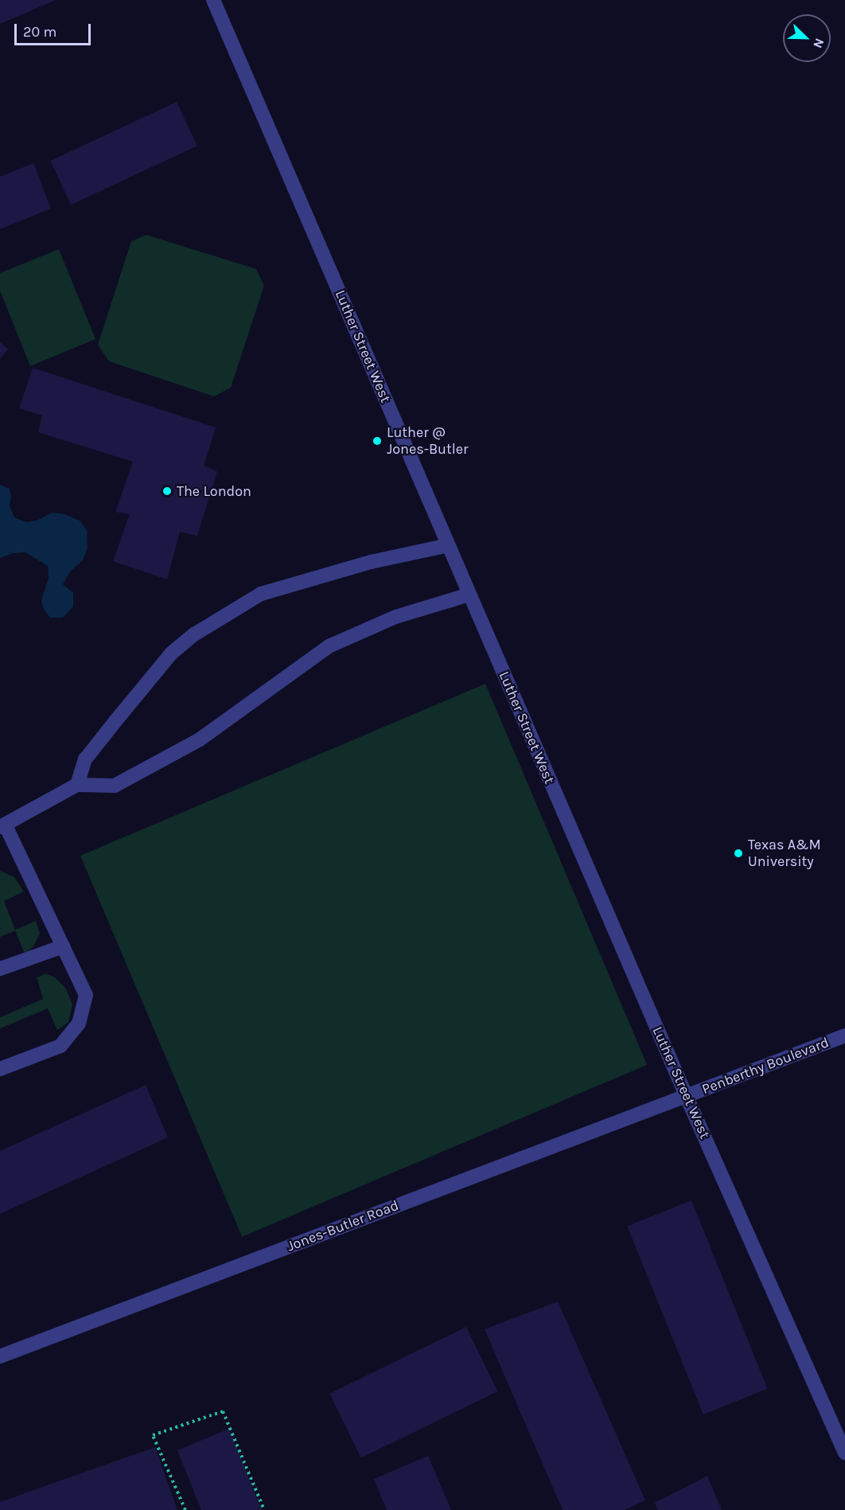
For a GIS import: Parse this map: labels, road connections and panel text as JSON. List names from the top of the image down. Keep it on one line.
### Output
{"streets":{"street":["Luther Street West","Penberthy Boulevard","Jones-Butler Road"]},"crossings":[["Luther Street West","Penberthy Boulevard"],["Luther Street West","Jones-Butler Road"],["Penberthy Boulevard","Jones-Butler Road"]],"places":["Luther @ Jones-Butler","The London","Texas A&M University"],"scale_bar":"20 m","north":"bottom right"}
